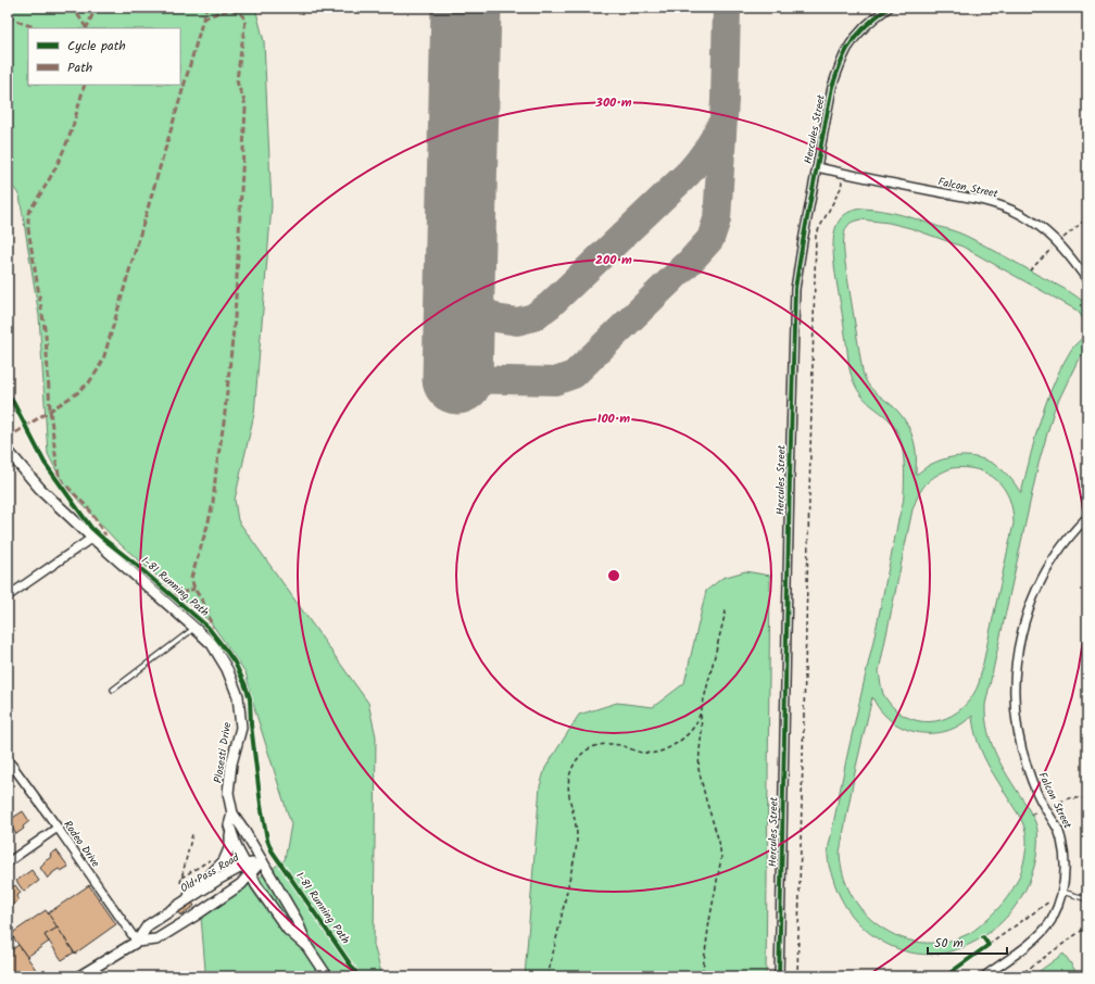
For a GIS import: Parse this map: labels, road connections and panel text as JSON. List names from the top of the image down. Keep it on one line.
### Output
{"streets":{"street":["Hercules Street","Falcon Street","Plosesti Drive","Rodeo Drive","Old Pass Road"],"cycle path":["I-81 Running Path"]},"crossings":[["Hercules Street","Falcon Street"],["Plosesti Drive","Old Pass Road"],["Rodeo Drive","Old Pass Road"]],"legend":["Cycle path","Path"],"scale_bar":"50 m","rings":["300 m","200 m","100 m"]}
